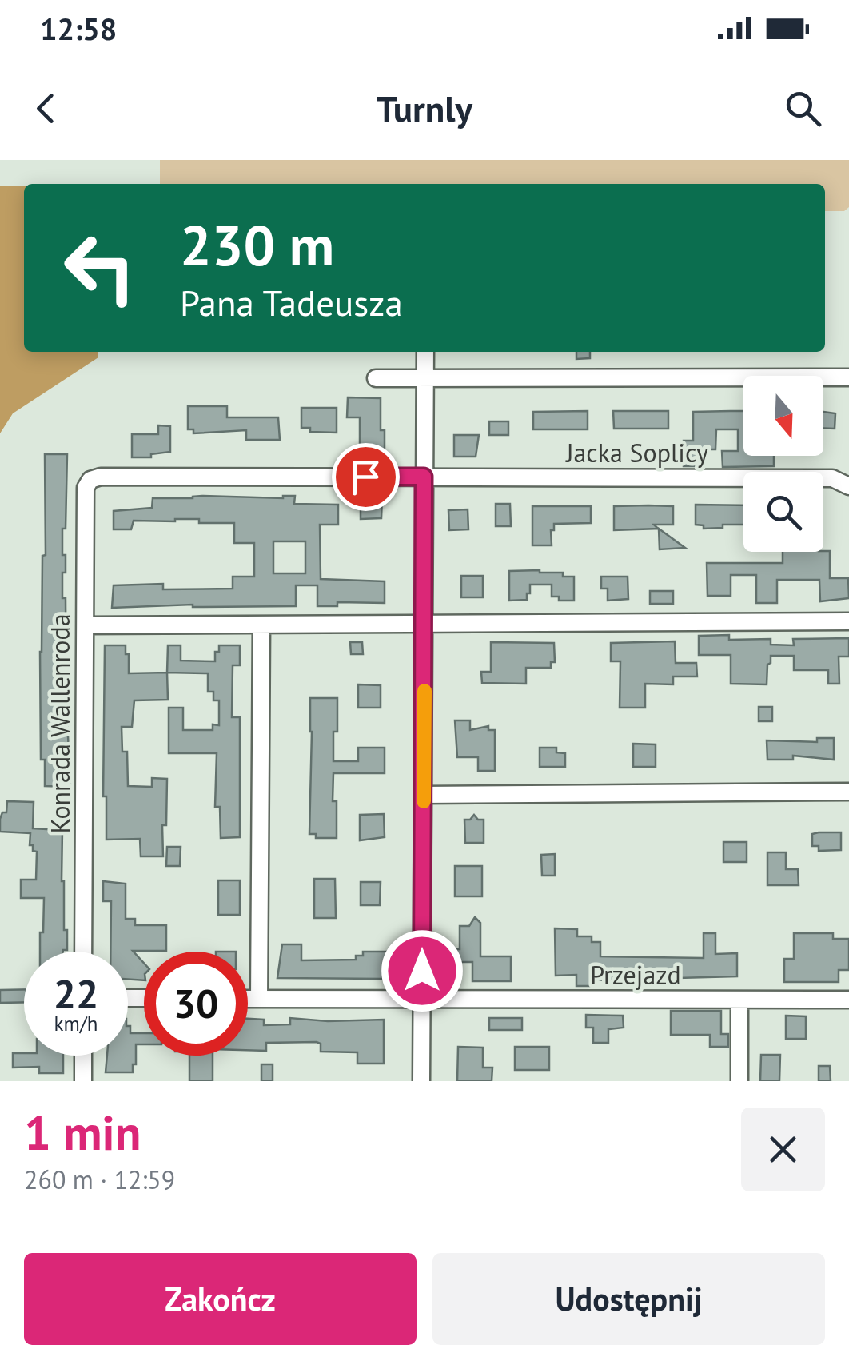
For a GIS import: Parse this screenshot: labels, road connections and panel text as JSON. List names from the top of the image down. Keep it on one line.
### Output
{"streets":{"street":["Jacka Soplicy","Konrada Wallenroda","Przejazd"]},"crossings":[["Jacka Soplicy","Konrada Wallenroda"]],"north":"bottom","page":{"status":"12:58","header":"Turnly","turn":["230 m","Pana Tadeusza"],"speed":"22 km/h","limit":"30","heading":["1 min","260 m · 12:59"],"buttons":["Zakończ","Udostępnij"]}}
